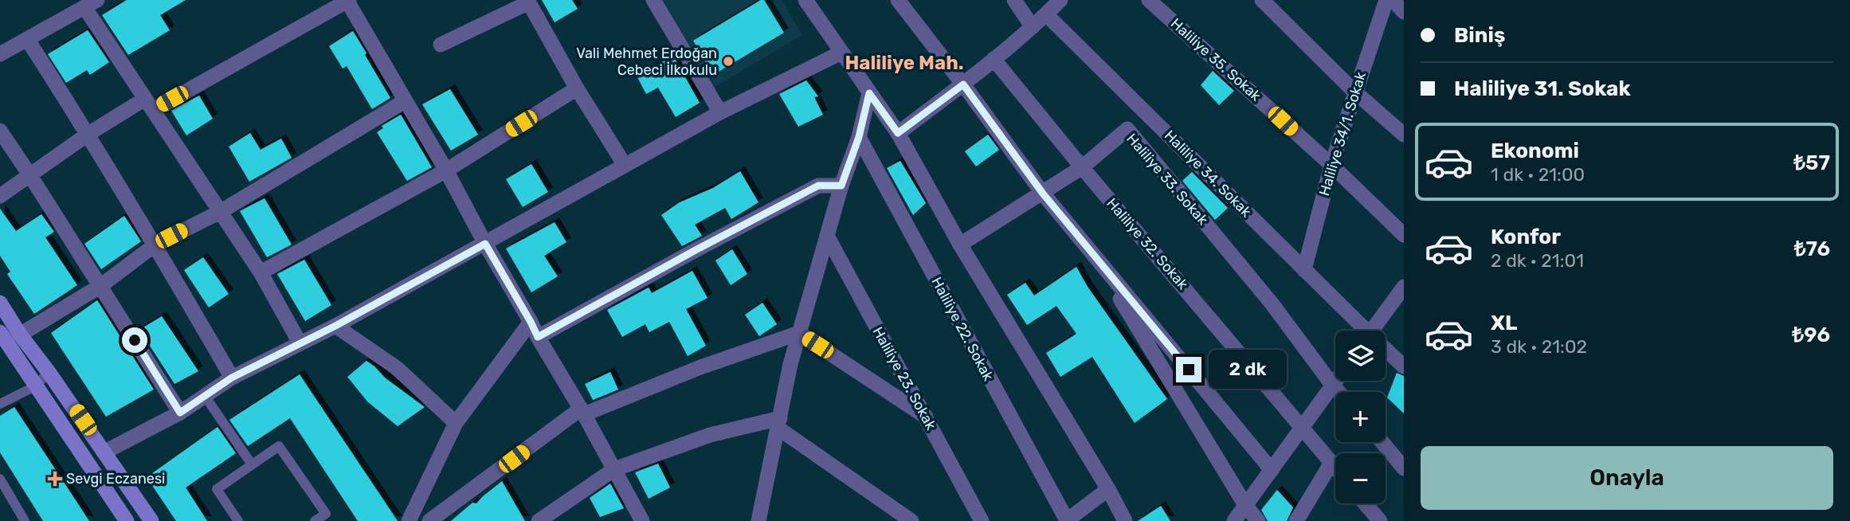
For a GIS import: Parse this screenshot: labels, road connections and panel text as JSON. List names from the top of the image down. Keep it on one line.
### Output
{"streets":{"street":["Haliliye 35. Sokak","Haliliye 34/1. Sokak","Haliliye 34. Sokak","Haliliye 33. Sokak","Haliliye 32. Sokak","Haliliye 22. Sokak","Haliliye 23. Sokak"]},"crossings":[["Haliliye 35. Sokak","Haliliye 34/1. Sokak"],["Haliliye 34/1. Sokak","Haliliye 34. Sokak"],["Haliliye 33. Sokak","Haliliye 32. Sokak"]],"districts":["Haliliye Mah."],"places":{"other":["Vali Mehmet Erdoğan Cebeci İlkokulu"],"health":["Sevgi Eczanesi"]},"page":{"banner":["Biniş","Haliliye 31. Sokak"],"list":[{"name":"Ekonomi","note":"1 dk · 21:00","value":"₺57"},{"name":"Konfor","note":"2 dk · 21:01","value":"₺76"},{"name":"XL","note":"3 dk · 21:02","value":"₺96"}],"map_buttons":["+","−"],"bubble":"2 dk","buttons":"Onayla"}}
